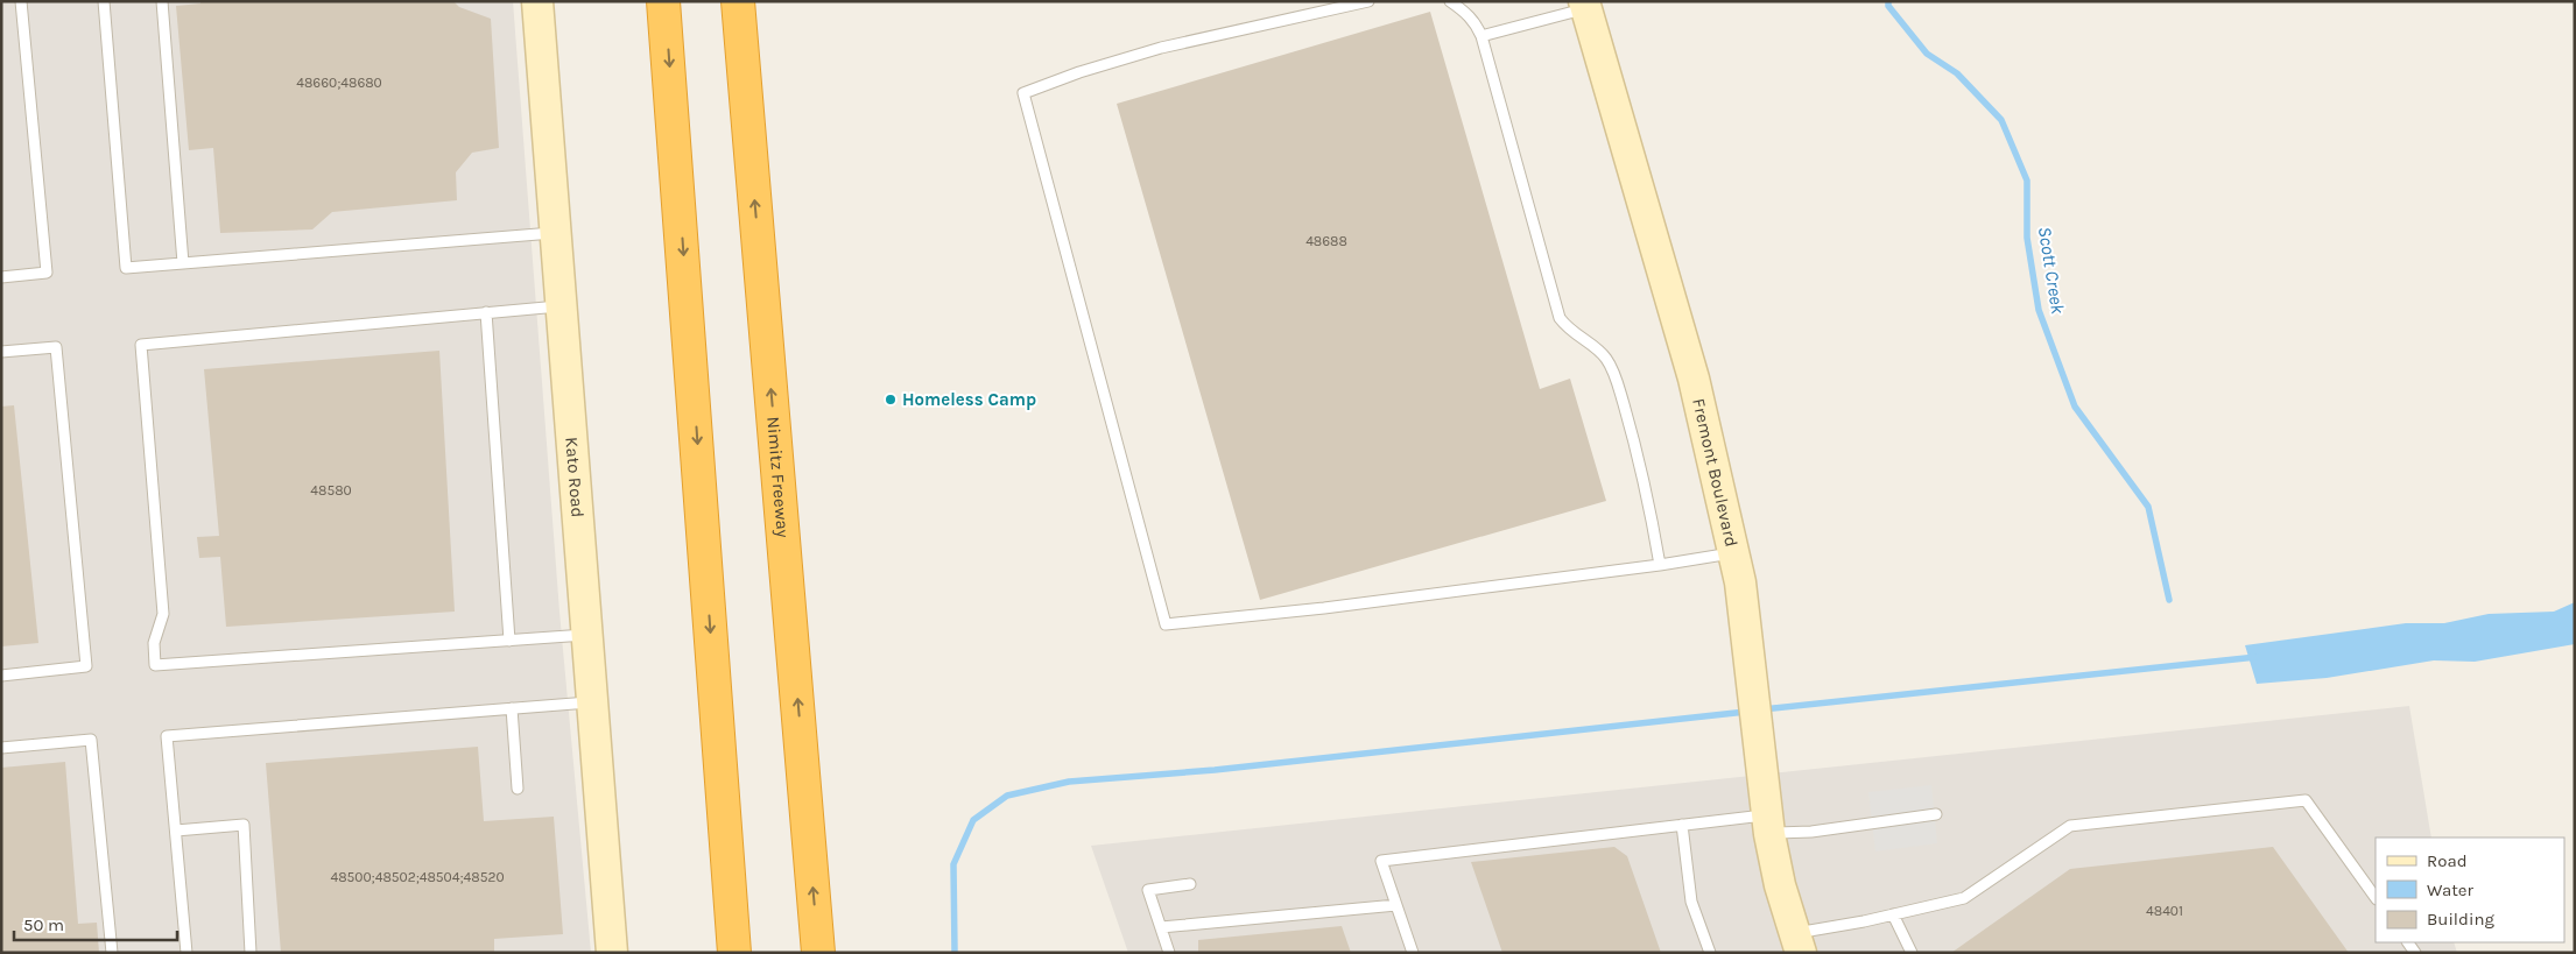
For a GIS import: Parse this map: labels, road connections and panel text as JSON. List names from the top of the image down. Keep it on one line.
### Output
{"streets":{"highway":["Nimitz Freeway"],"street":["Fremont Boulevard","Kato Road"]},"water":["Scott Creek"],"places":["Homeless Camp"],"house_numbers":["48660;48680","48688","48580","48500;48502;48504;48520","48401"],"legend":["Road","Water","Building"],"scale_bar":"50 m"}
